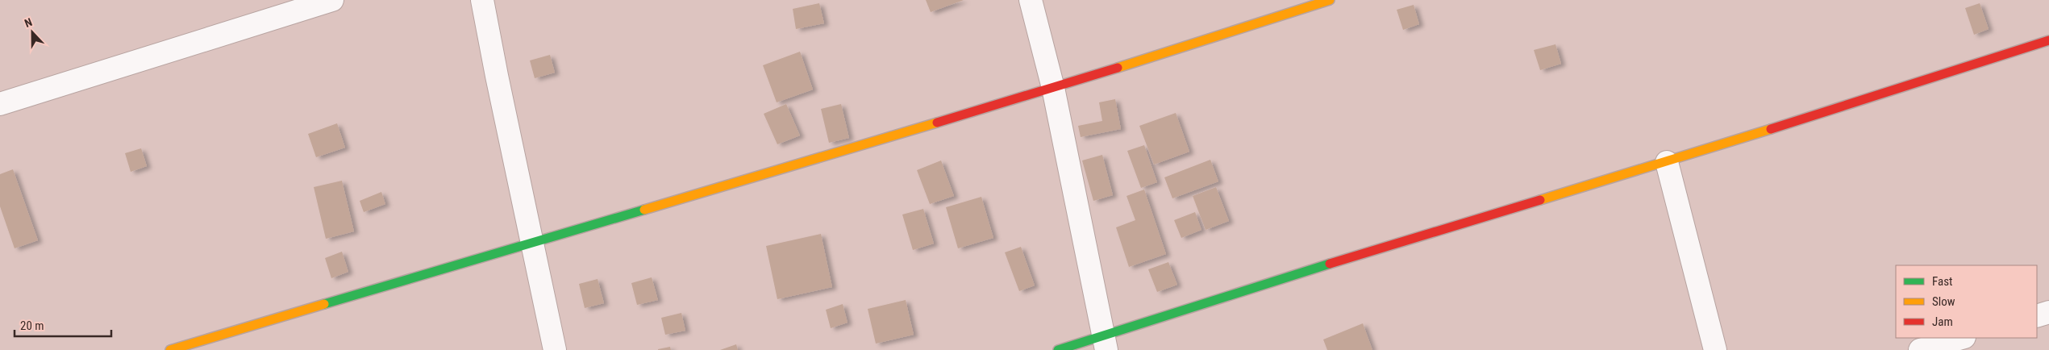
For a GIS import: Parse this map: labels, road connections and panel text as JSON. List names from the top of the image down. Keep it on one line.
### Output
{"legend":["Fast","Slow","Jam"],"scale_bar":"20 m","north":"top"}
